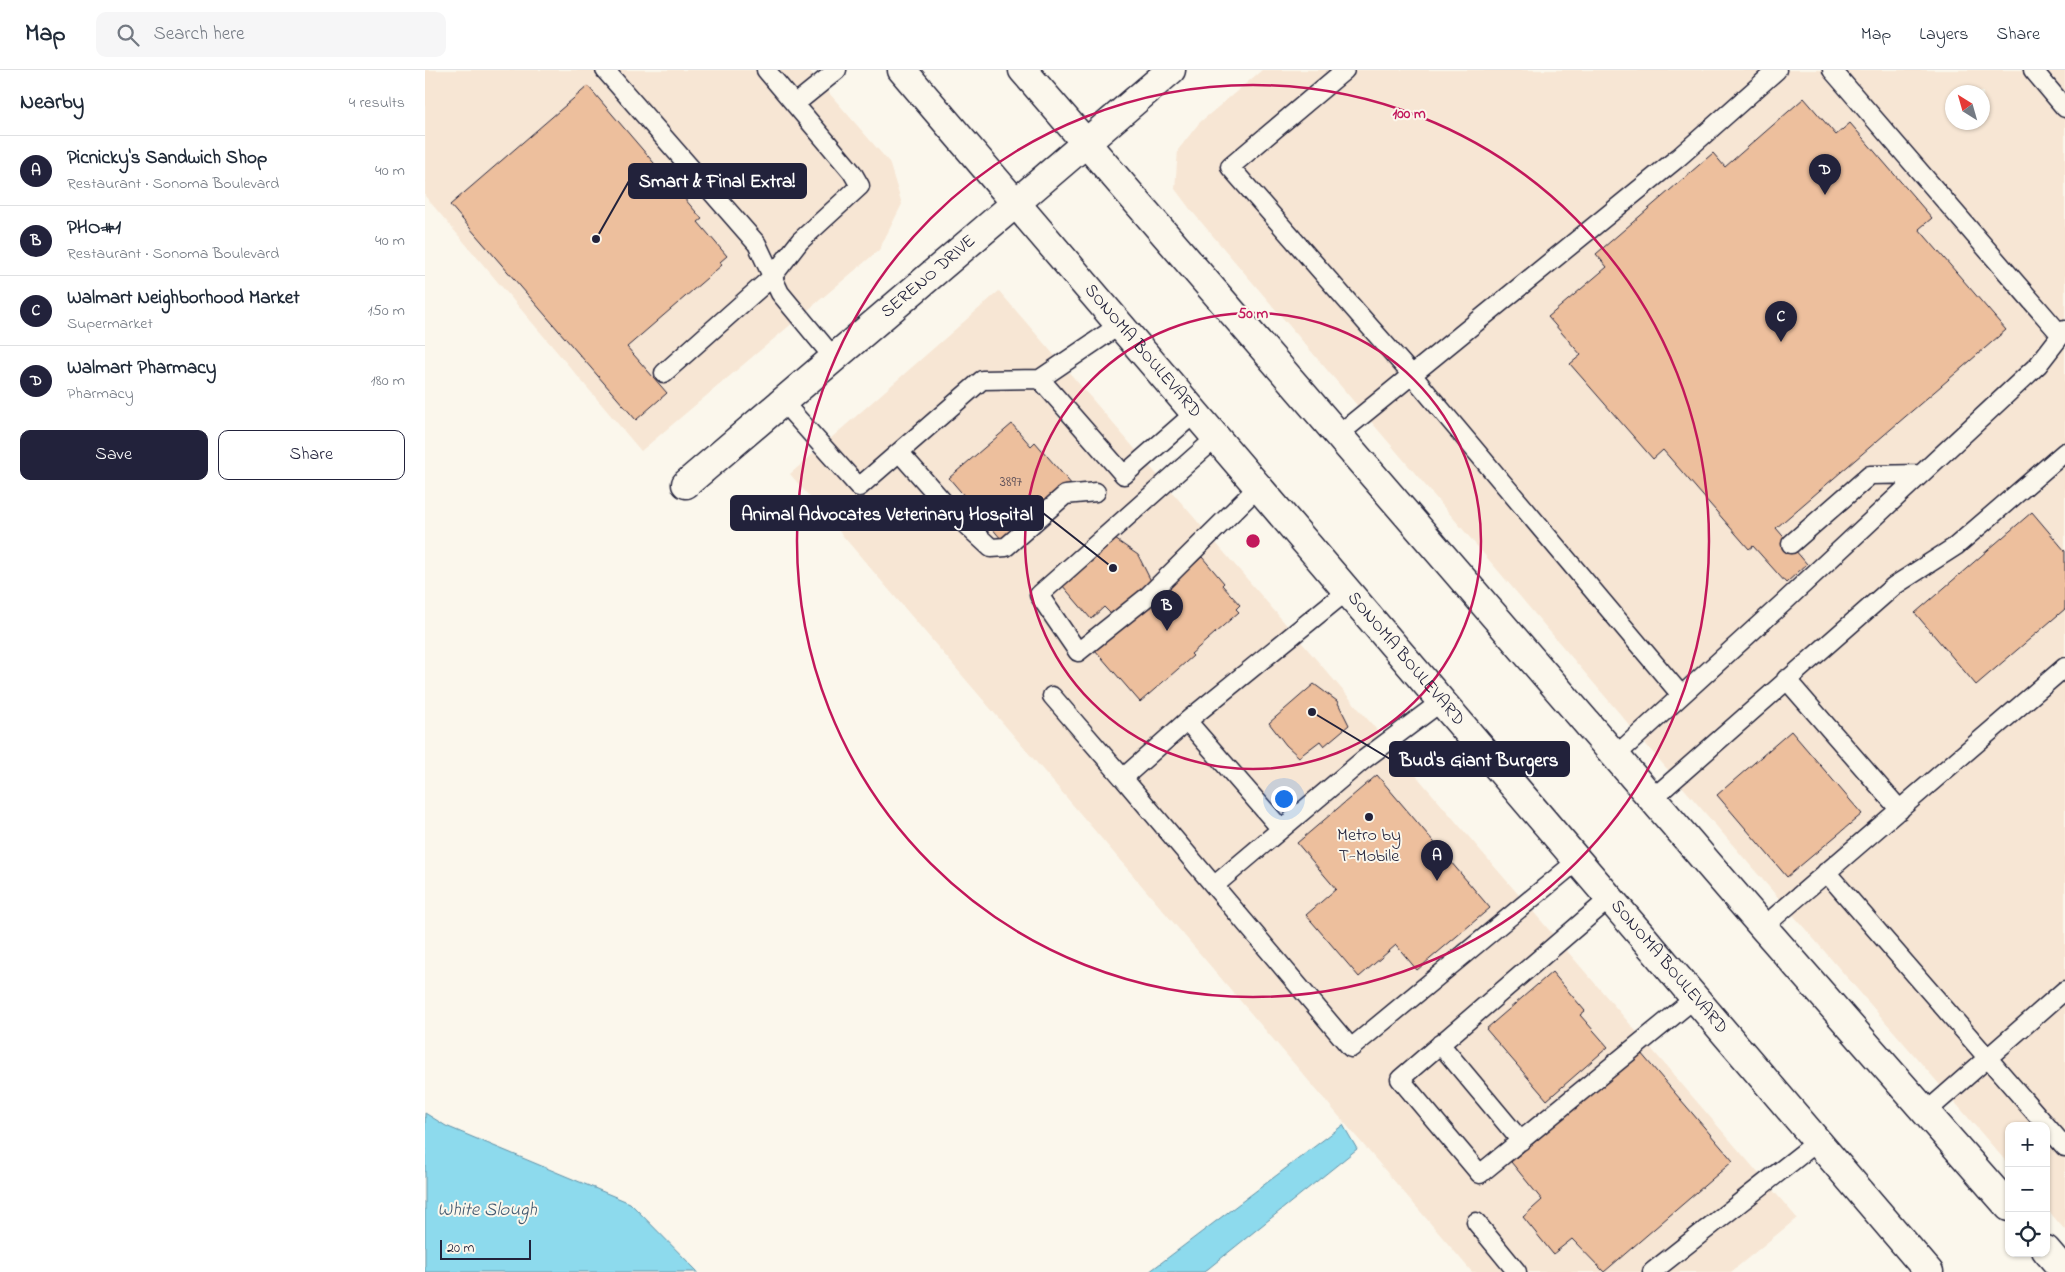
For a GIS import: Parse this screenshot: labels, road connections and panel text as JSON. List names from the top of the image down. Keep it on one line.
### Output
{"streets":{"main road":["SERENO DRIVE","SONOMA BOULEVARD"]},"crossings":[["SERENO DRIVE","SONOMA BOULEVARD"]],"water":["White Slough"],"places":["Smart & Final Extra!","Animal Advocates Veterinary Hospital","Bud's Giant Burgers","Metro by T-Mobile"],"house_numbers":["3897"],"scale_bar":"20 m","north":"top left","page":{"header":"Map","search":"Search here","nav":["Map","Layers","Share"],"heading":["Nearby","4 results"],"list":[{"mark":"A","name":"Picnicky's Sandwich Shop","note":"Restaurant · Sonoma Boulevard","value":"40 m"},{"mark":"B","name":"PHO#1","note":"Restaurant · Sonoma Boulevard","value":"40 m"},{"mark":"C","name":"Walmart Neighborhood Market","note":"Supermarket","value":"150 m"},{"mark":"D","name":"Walmart Pharmacy","note":"Pharmacy","value":"180 m"}],"pins":["D","C","B","A"],"buttons":["Save","Share"],"map_buttons":["+","−"],"scale":"20 m"},"rings":["100 m","50 m"]}
